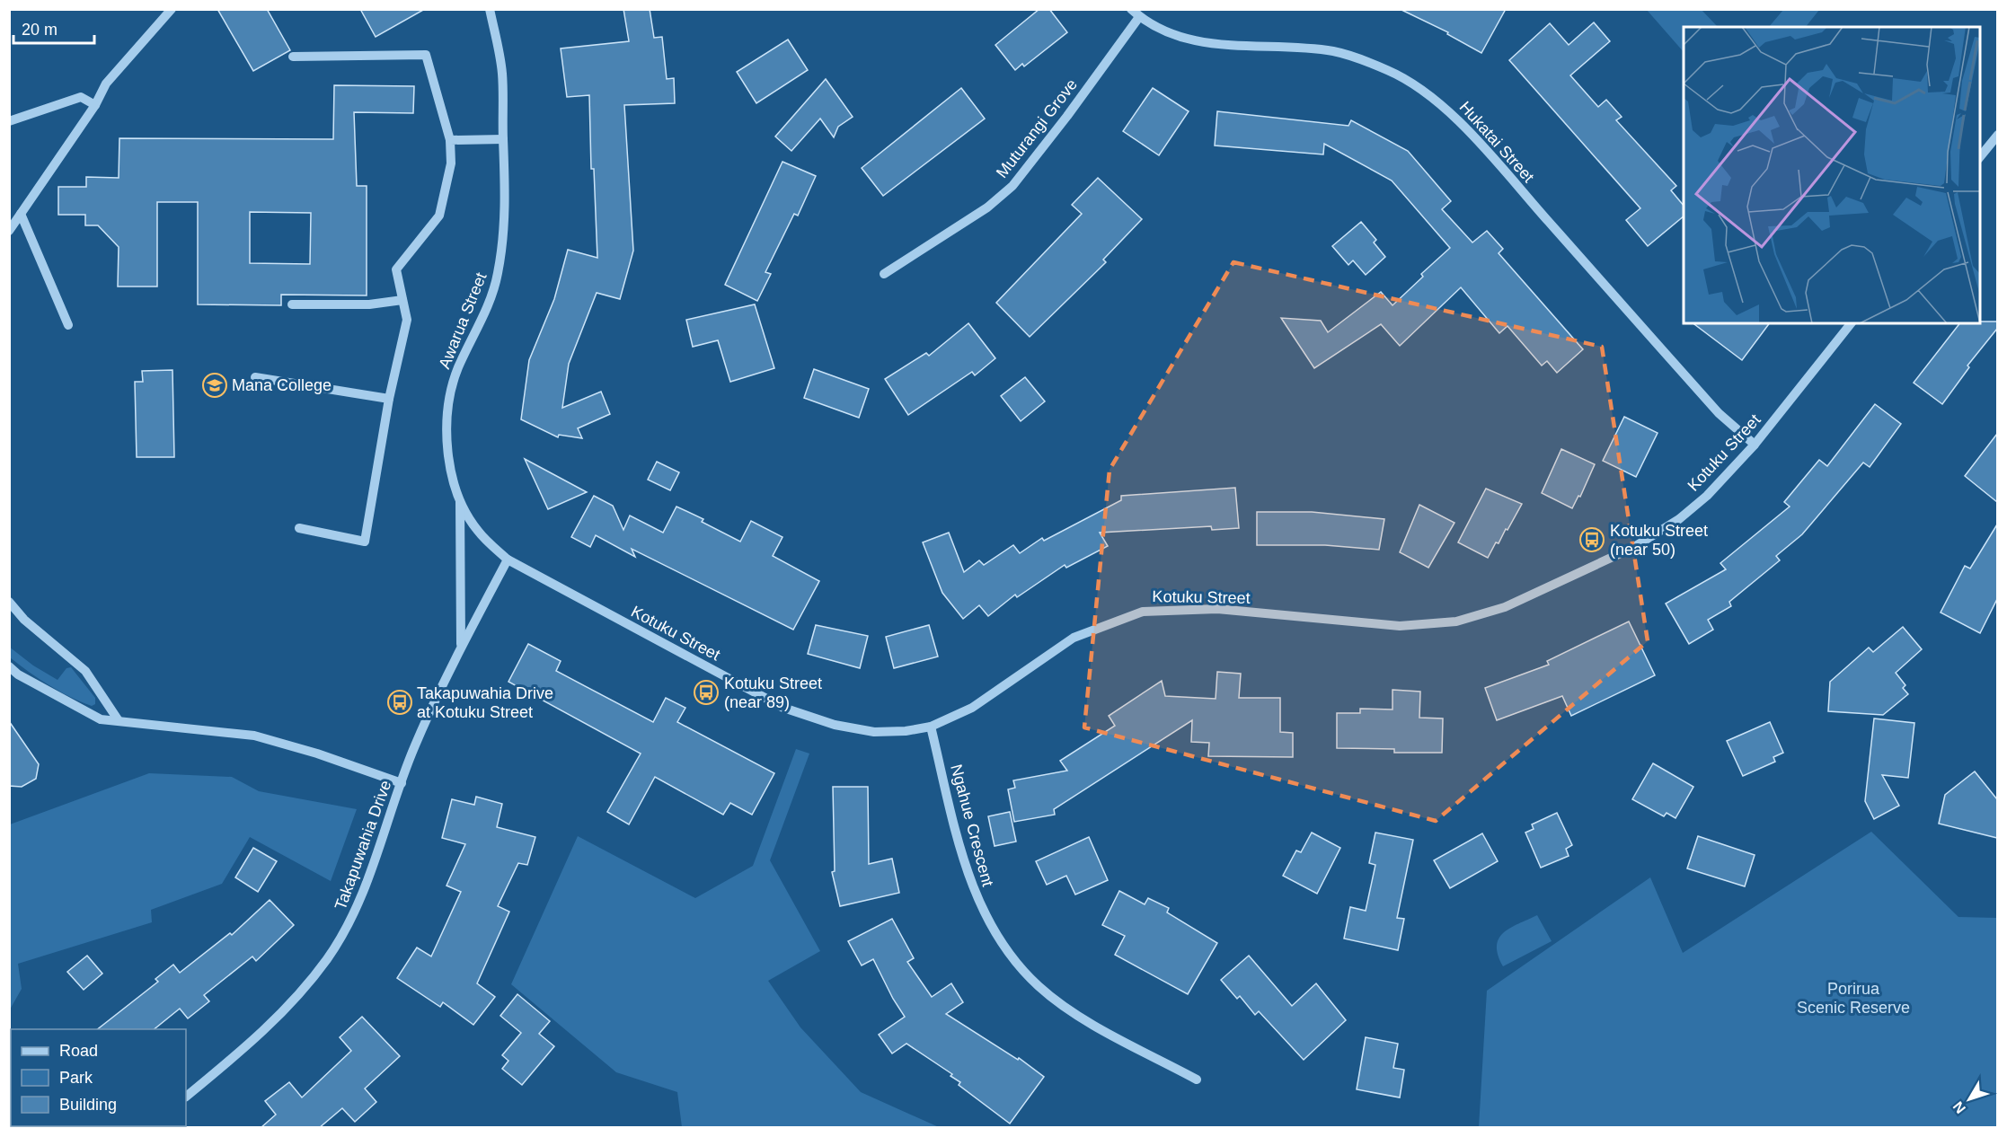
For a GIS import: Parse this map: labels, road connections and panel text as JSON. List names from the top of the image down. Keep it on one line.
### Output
{"streets":{"street":["Muturangi Grove","Hukatai Street","Awarua Street","Kotuku Street","Ngahue Crescent","Takapuwahia Drive"]},"crossings":[["Muturangi Grove","Hukatai Street"],["Hukatai Street","Kotuku Street"],["Awarua Street","Kotuku Street"],["Awarua Street","Takapuwahia Drive"],["Kotuku Street","Ngahue Crescent"],["Kotuku Street","Takapuwahia Drive"]],"parks":["Porirua Scenic Reserve"],"places":{"school or university":["Mana College"],"bus stop":["Kotuku Street (near 50)","Kotuku Street (near 89)","Takapuwahia Drive at Kotuku Street"]},"legend":["Road","Park","Building"],"scale_bar":"20 m","north":"bottom left"}
